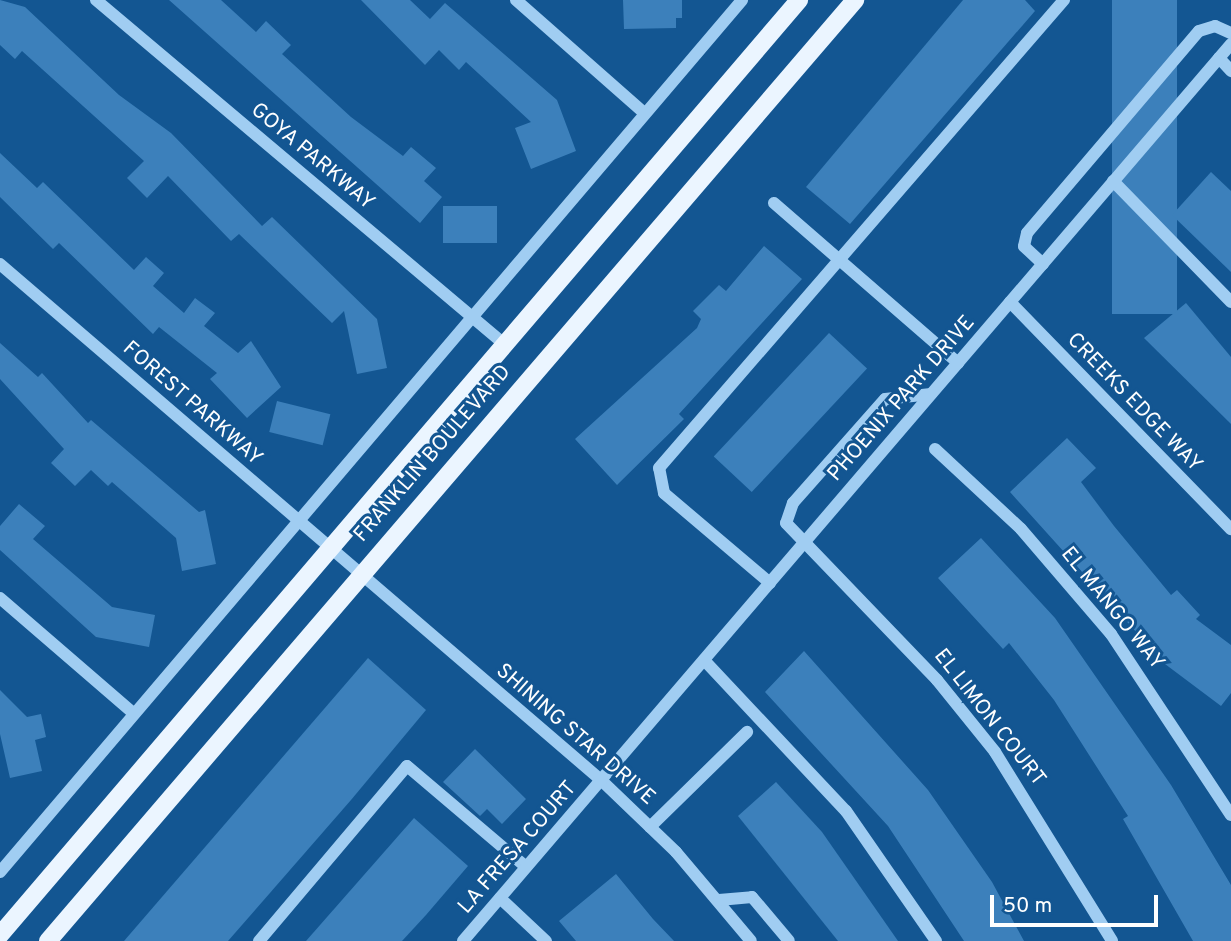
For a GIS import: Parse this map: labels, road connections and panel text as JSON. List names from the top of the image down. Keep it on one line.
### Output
{"streets":{"main road":["FRANKLIN BOULEVARD"],"street":["GOYA PARKWAY","PHOENIX PARK DRIVE","CREEKS EDGE WAY","FOREST PARKWAY","EL MANGO WAY","EL LIMON COURT","SHINING STAR DRIVE","LA FRESA COURT"]},"crossings":[["GOYA PARKWAY","FRANKLIN BOULEVARD"],["PHOENIX PARK DRIVE","CREEKS EDGE WAY"],["PHOENIX PARK DRIVE","EL LIMON COURT"],["PHOENIX PARK DRIVE","SHINING STAR DRIVE"],["PHOENIX PARK DRIVE","LA FRESA COURT"],["FOREST PARKWAY","FRANKLIN BOULEVARD"],["FOREST PARKWAY","SHINING STAR DRIVE"],["FRANKLIN BOULEVARD","SHINING STAR DRIVE"],["SHINING STAR DRIVE","LA FRESA COURT"]],"scale_bar":"50 m"}
